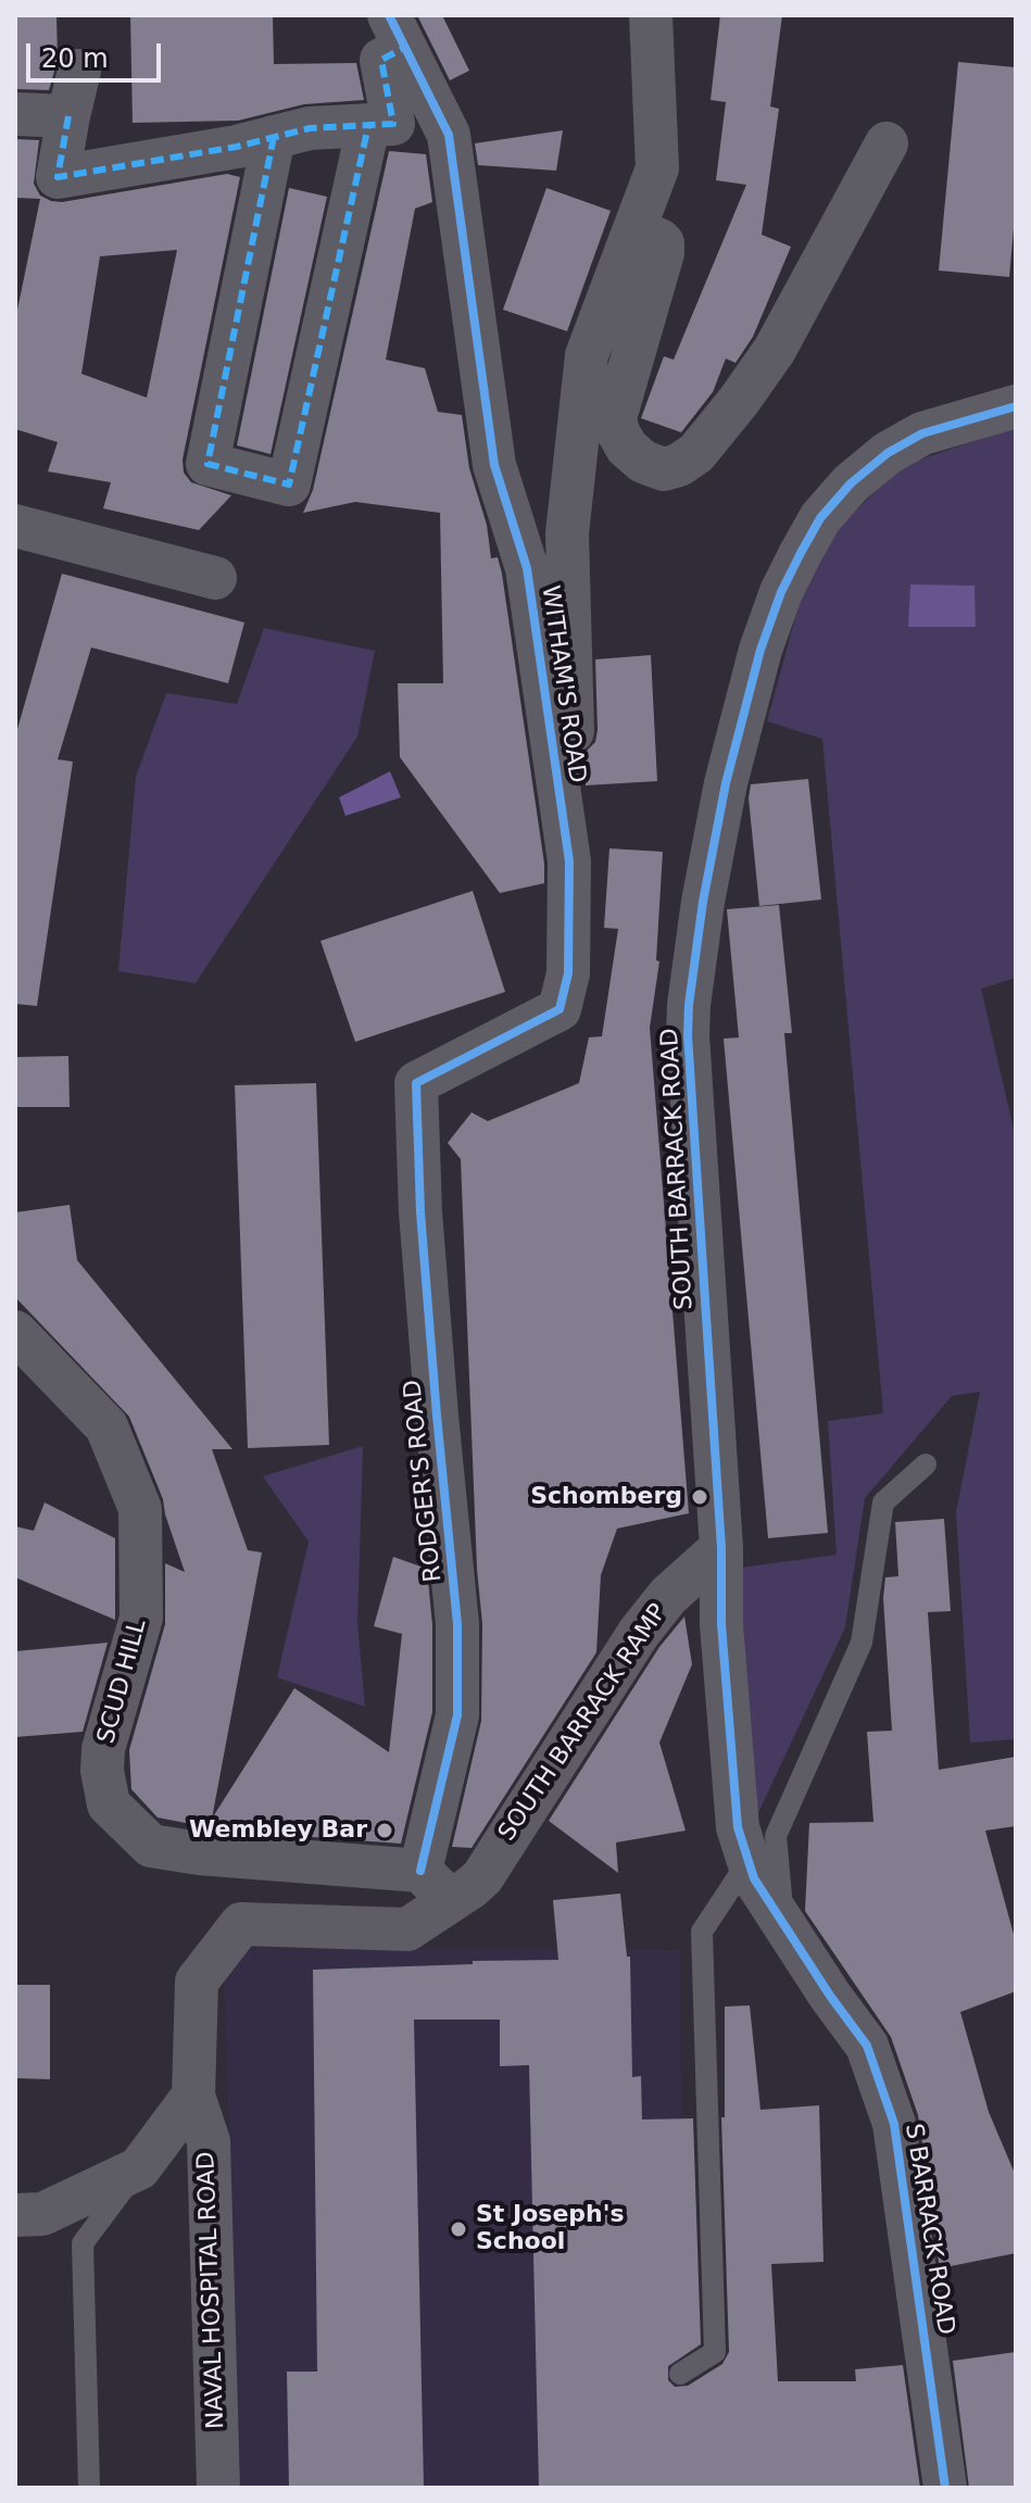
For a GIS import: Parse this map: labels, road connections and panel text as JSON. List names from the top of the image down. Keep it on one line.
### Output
{"streets":{"street":["WITHAM'S ROAD","SOUTH BARRACK ROAD","RODGER'S ROAD","SCUD HILL","SOUTH BARRACK RAMP","S BARRACK ROAD","NAVAL HOSPITAL ROAD"]},"crossings":[["WITHAM'S ROAD","RODGER'S ROAD"],["SOUTH BARRACK ROAD","SOUTH BARRACK RAMP"],["SOUTH BARRACK ROAD","S BARRACK ROAD"],["RODGER'S ROAD","SCUD HILL"],["SOUTH BARRACK RAMP","S BARRACK ROAD"],["SOUTH BARRACK RAMP","NAVAL HOSPITAL ROAD"]],"places":["Schomberg","Wembley Bar","St Joseph's School"],"scale_bar":"20 m"}
